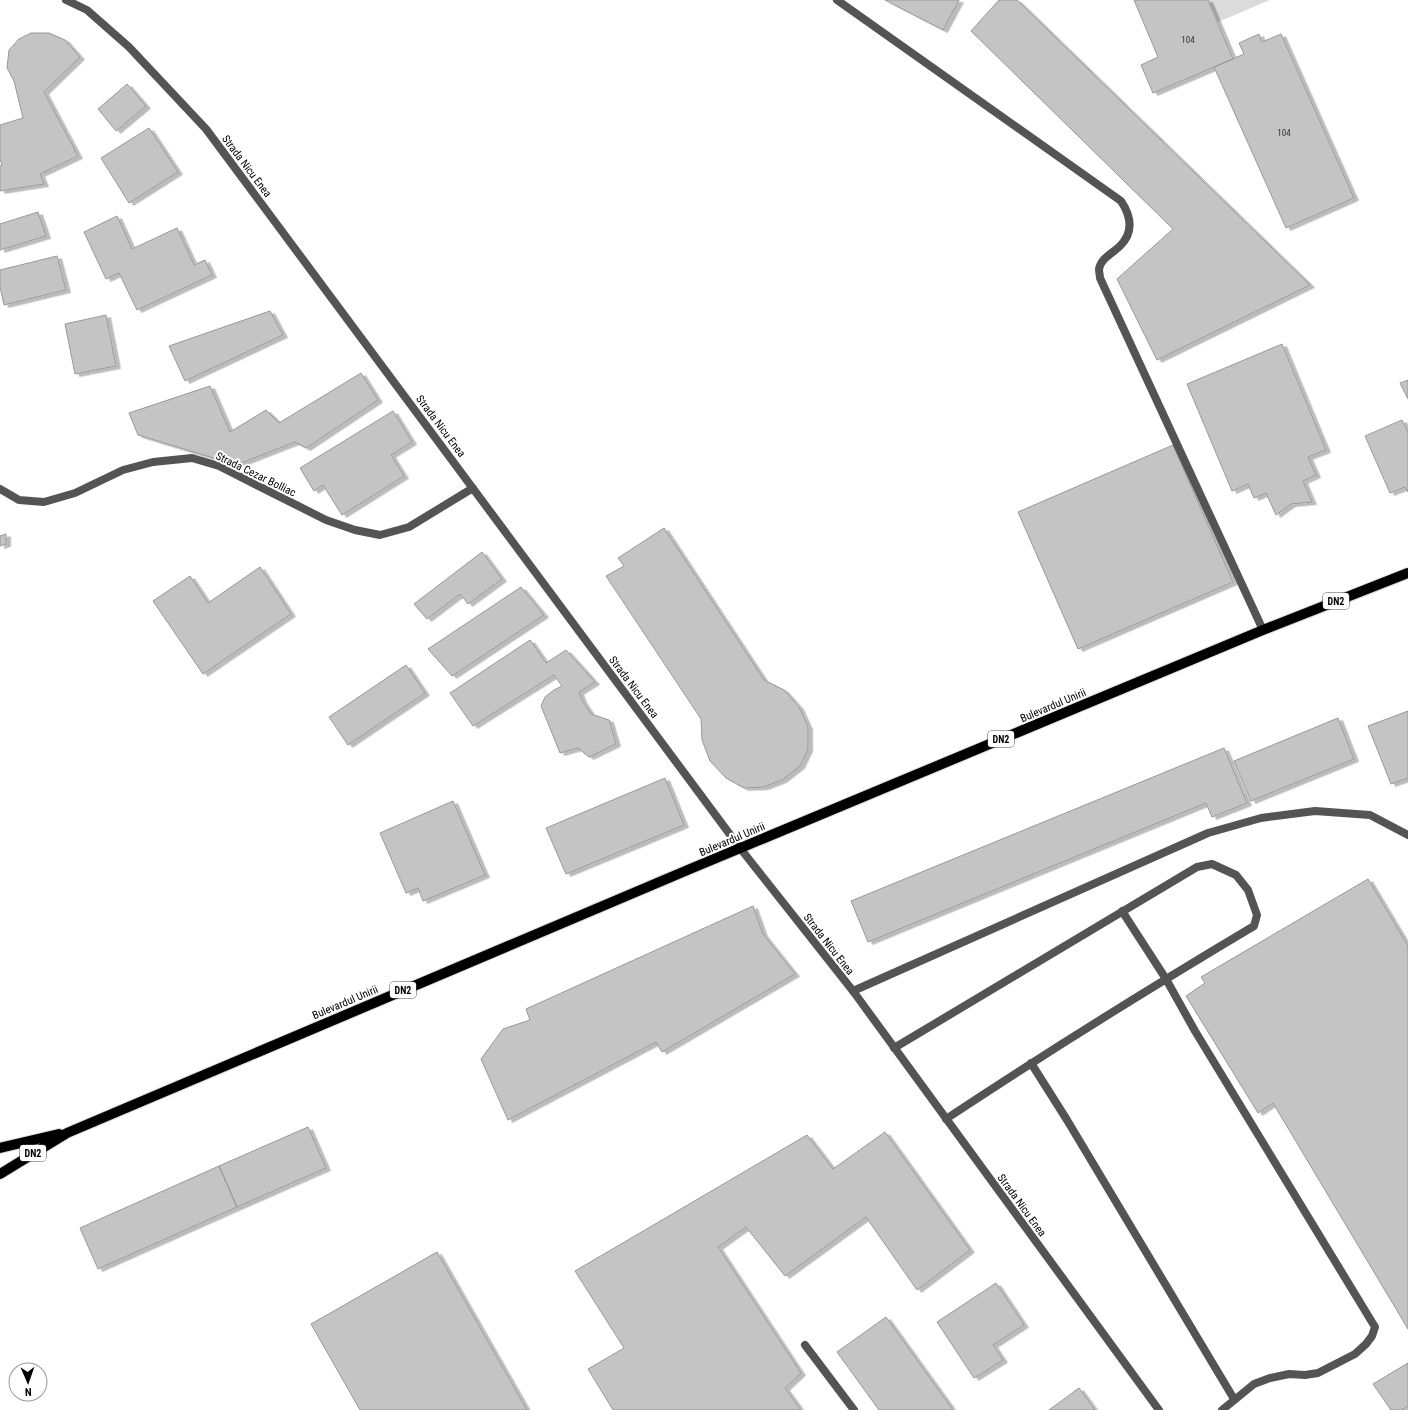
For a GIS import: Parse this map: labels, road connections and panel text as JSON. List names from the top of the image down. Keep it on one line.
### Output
{"streets":{"main road":["DN2","Bulevardul Unirii"],"street":["Strada Nicu Enea","Strada Cezar Bolliac"]},"crossings":[["Strada Nicu Enea","Strada Cezar Bolliac"],["Strada Nicu Enea","Bulevardul Unirii"]],"house_numbers":["104","104"],"north":"bottom"}
